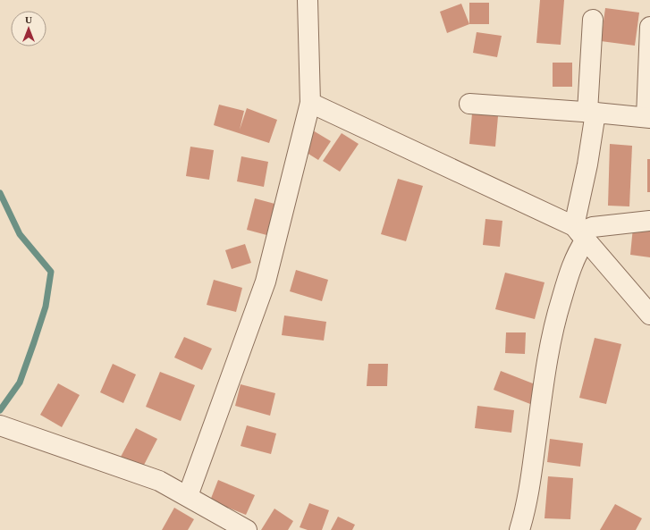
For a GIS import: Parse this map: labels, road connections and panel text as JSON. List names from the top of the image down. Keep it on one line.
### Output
{"north":"top"}
